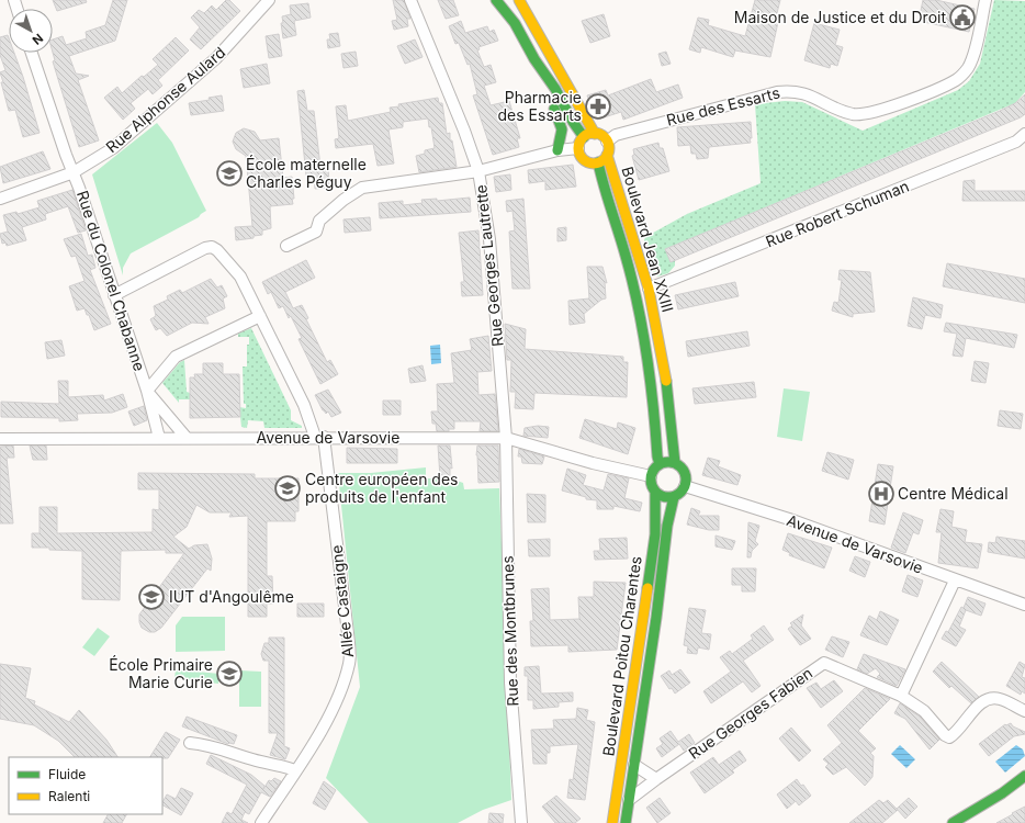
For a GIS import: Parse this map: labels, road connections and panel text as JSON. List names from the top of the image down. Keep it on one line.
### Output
{"streets":{"main road":["Boulevard Jean XXIII","Boulevard Poitou Charentes"],"street":["Rue Alphonse Aulard","Rue des Essarts","Rue Robert Schuman","Rue Georges Lautrette","Rue du Colonel Chabanne","Avenue de Varsovie","Allée Castaigne","Rue des Montbrunes","Rue Georges Fabien"]},"crossings":[["Rue Alphonse Aulard","Rue du Colonel Chabanne"],["Rue des Essarts","Boulevard Jean XXIII"],["Rue Robert Schuman","Boulevard Jean XXIII"],["Boulevard Jean XXIII","Avenue de Varsovie"],["Boulevard Jean XXIII","Boulevard Poitou Charentes"],["Rue Georges Lautrette","Avenue de Varsovie"],["Rue Georges Lautrette","Rue des Montbrunes"],["Rue du Colonel Chabanne","Avenue de Varsovie"],["Rue du Colonel Chabanne","Allée Castaigne"],["Avenue de Varsovie","Allée Castaigne"],["Avenue de Varsovie","Rue des Montbrunes"],["Avenue de Varsovie","Boulevard Poitou Charentes"],["Boulevard Poitou Charentes","Rue Georges Fabien"]],"places":{"public building":["Maison de Justice et du Droit"],"pharmacy":["Pharmacie des Essarts"],"school or university":["École maternelle Charles Péguy","Centre européen des produits de l'enfant","IUT d'Angoulême","École Primaire Marie Curie"],"hospital":["Centre Médical"]},"legend":["Fluide","Ralenti"],"north":"bottom right"}
